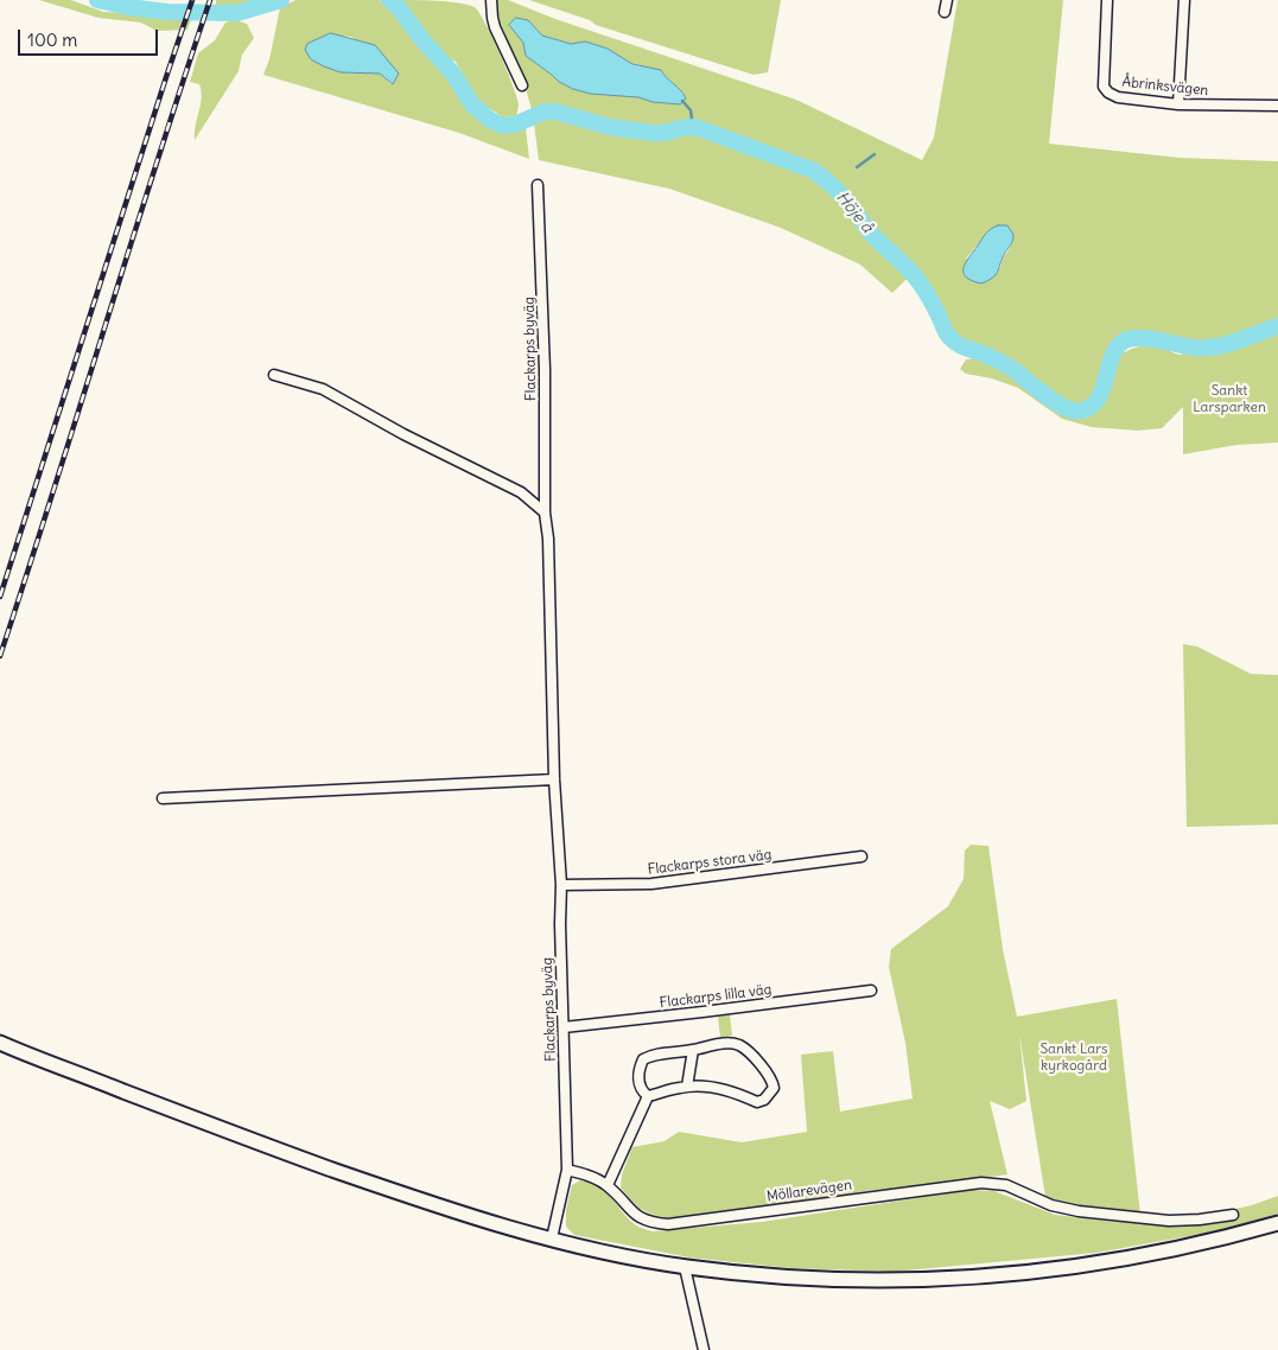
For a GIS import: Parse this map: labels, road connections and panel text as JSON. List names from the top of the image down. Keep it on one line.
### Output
{"streets":{"street":["Åbrinksvägen","Flackarps byväg","Flackarps stora väg","Flackarps lilla väg","Möllarevägen"]},"crossings":[["Flackarps byväg","Flackarps stora väg"],["Flackarps byväg","Flackarps lilla väg"],["Flackarps byväg","Möllarevägen"]],"water":["Höje å"],"parks":["Sankt Larsparken","Sankt Lars kyrkogård"],"scale_bar":"100 m"}
